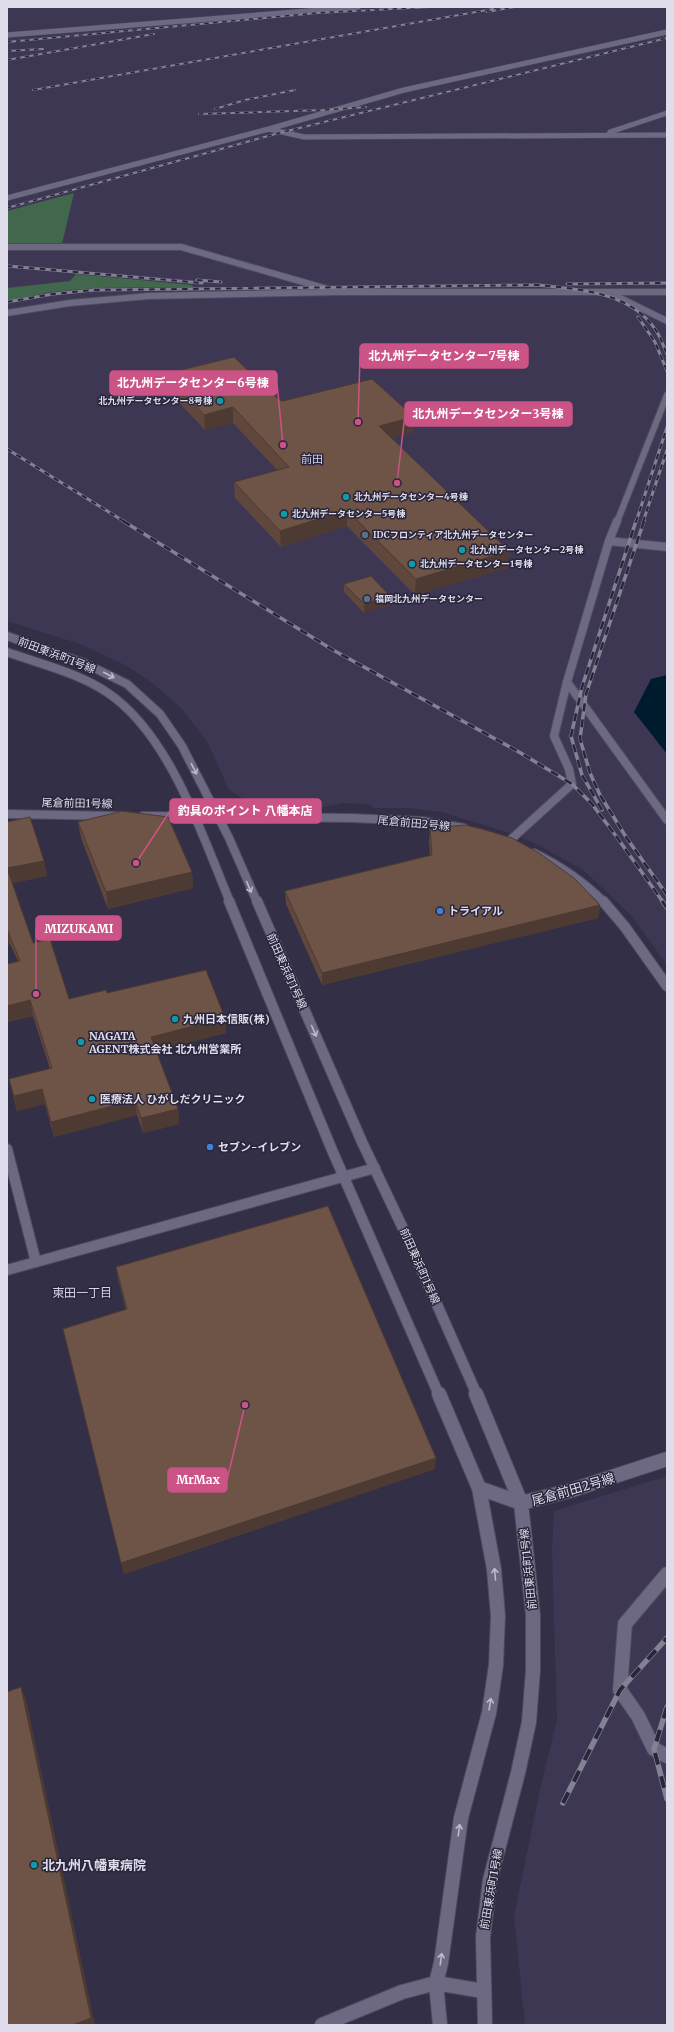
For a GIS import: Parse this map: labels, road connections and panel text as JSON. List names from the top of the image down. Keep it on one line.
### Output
{"streets":{"street":["前田東浜町1号線","尾倉前田1号線","尾倉前田2号線"]},"crossings":[["前田東浜町1号線","尾倉前田1号線"],["前田東浜町1号線","尾倉前田2号線"],["尾倉前田1号線","尾倉前田2号線"]],"districts":["前田","東田一丁目"],"places":["北九州データセンター8号棟","北九州データセンター7号棟","北九州データセンター6号棟","北九州データセンター3号棟","北九州データセンター4号棟","北九州データセンター5号棟","IDCフロンティア北九州データセンター","北九州データセンター2号棟","北九州データセンター1号棟","福岡北九州データセンター","釣具のポイント 八幡本店","トライアル","MIZUKAMI","九州日本信販(株)","NAGATA AGENT株式会社 北九州営業所","医療法人 ひがしだクリニック","セブン-イレブン","MrMax","北九州八幡東病院"]}
